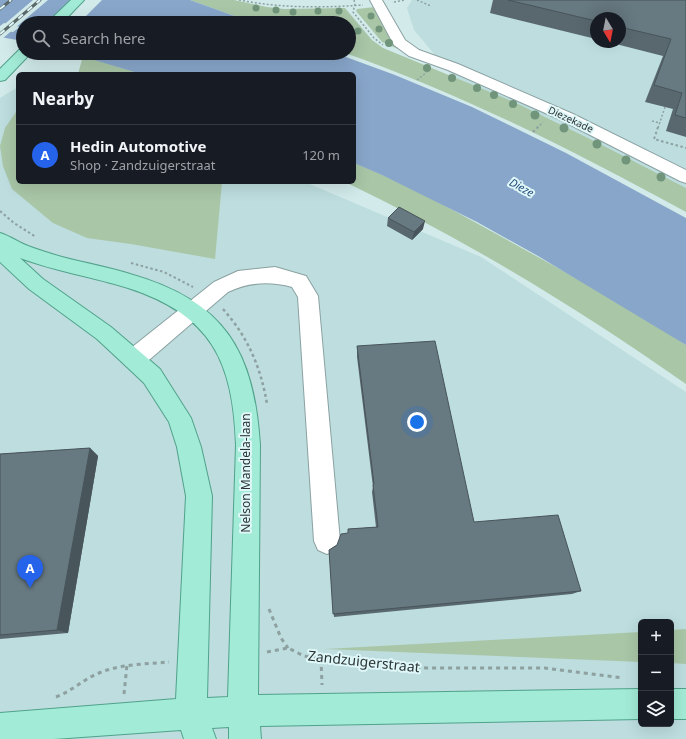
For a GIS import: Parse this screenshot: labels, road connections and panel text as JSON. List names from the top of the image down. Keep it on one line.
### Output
{"streets":{"main road":["Nelson Mandela-laan"],"street":["Diezekade"],"path":["Zandzuigerstraat"]},"crossings":[["Nelson Mandela-laan","Zandzuigerstraat"]],"water":["Dieze"],"north":"bottom","page":{"search":"Search here","heading":"Nearby","list":[{"mark":"A","name":"Hedin Automotive","note":"Shop · Zandzuigerstraat","value":"120 m"}],"pins":"A","map_buttons":["+","−"]}}
